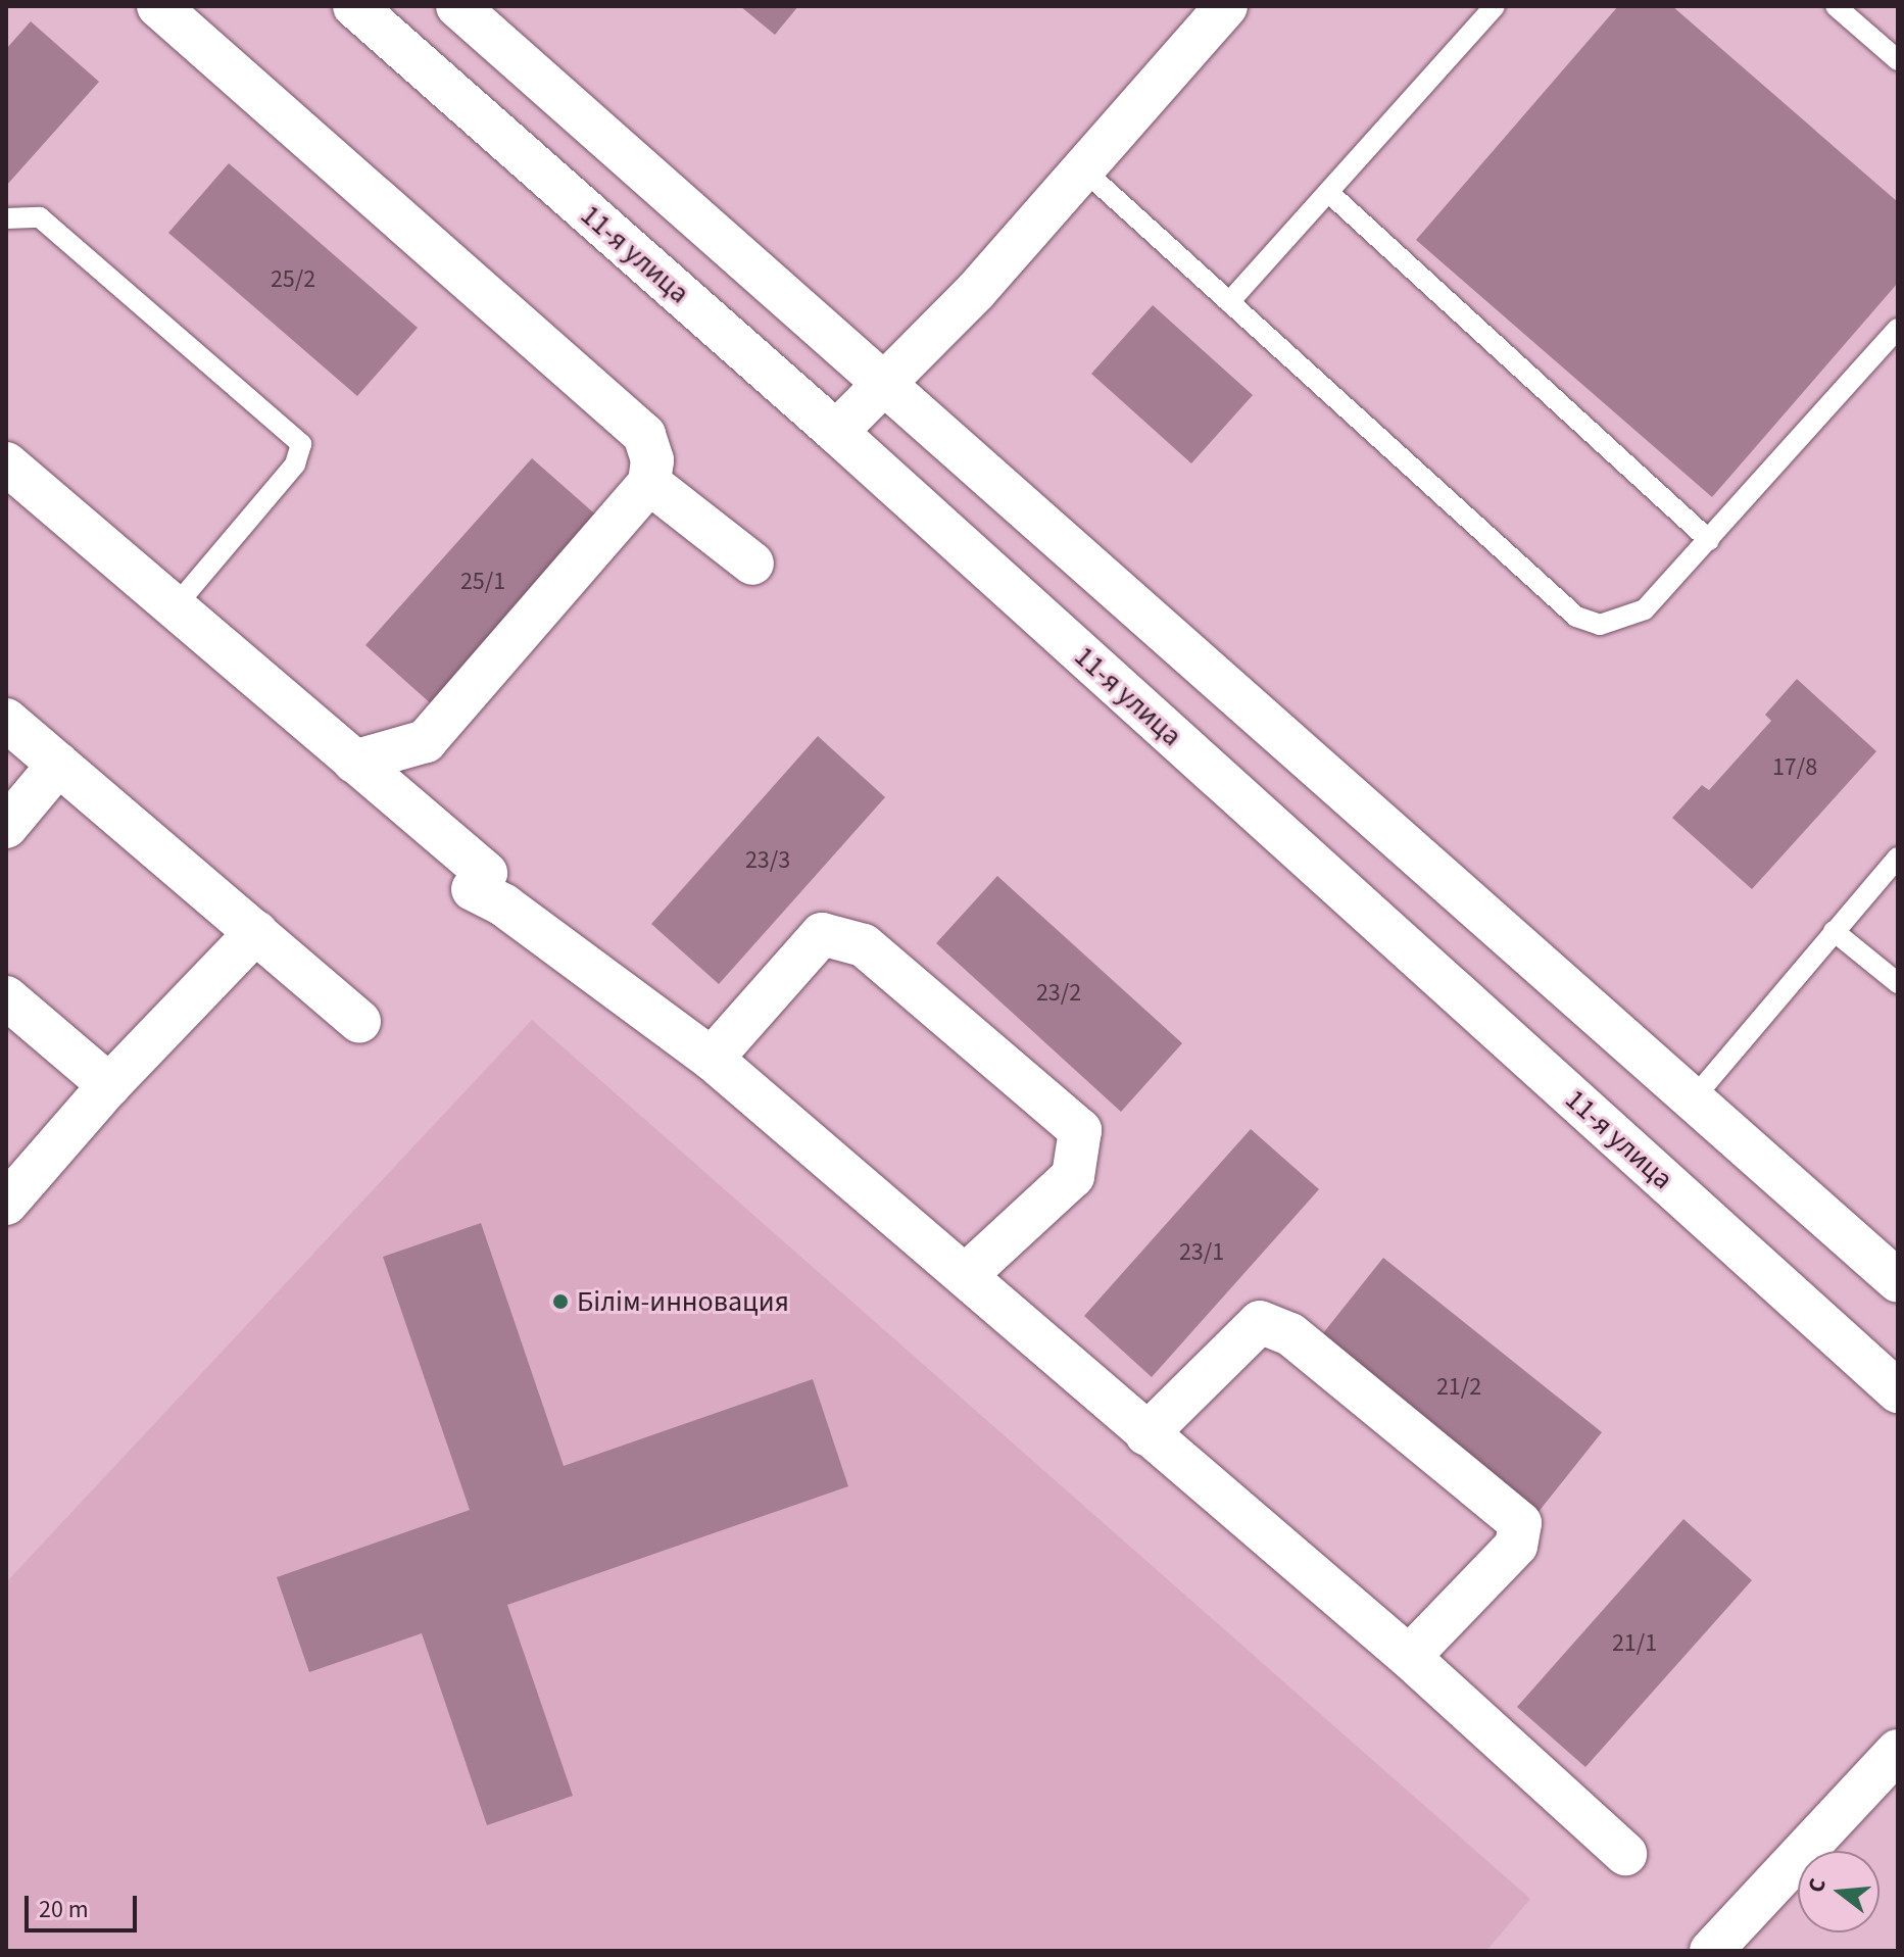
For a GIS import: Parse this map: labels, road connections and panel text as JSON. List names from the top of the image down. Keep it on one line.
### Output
{"streets":{"street":["11-я улица"]},"places":["Білім-инновация"],"house_numbers":["25/2","25/1","17/8","23/3","23/2","23/1","21/2","21/1"],"scale_bar":"20 m","north":"left"}
